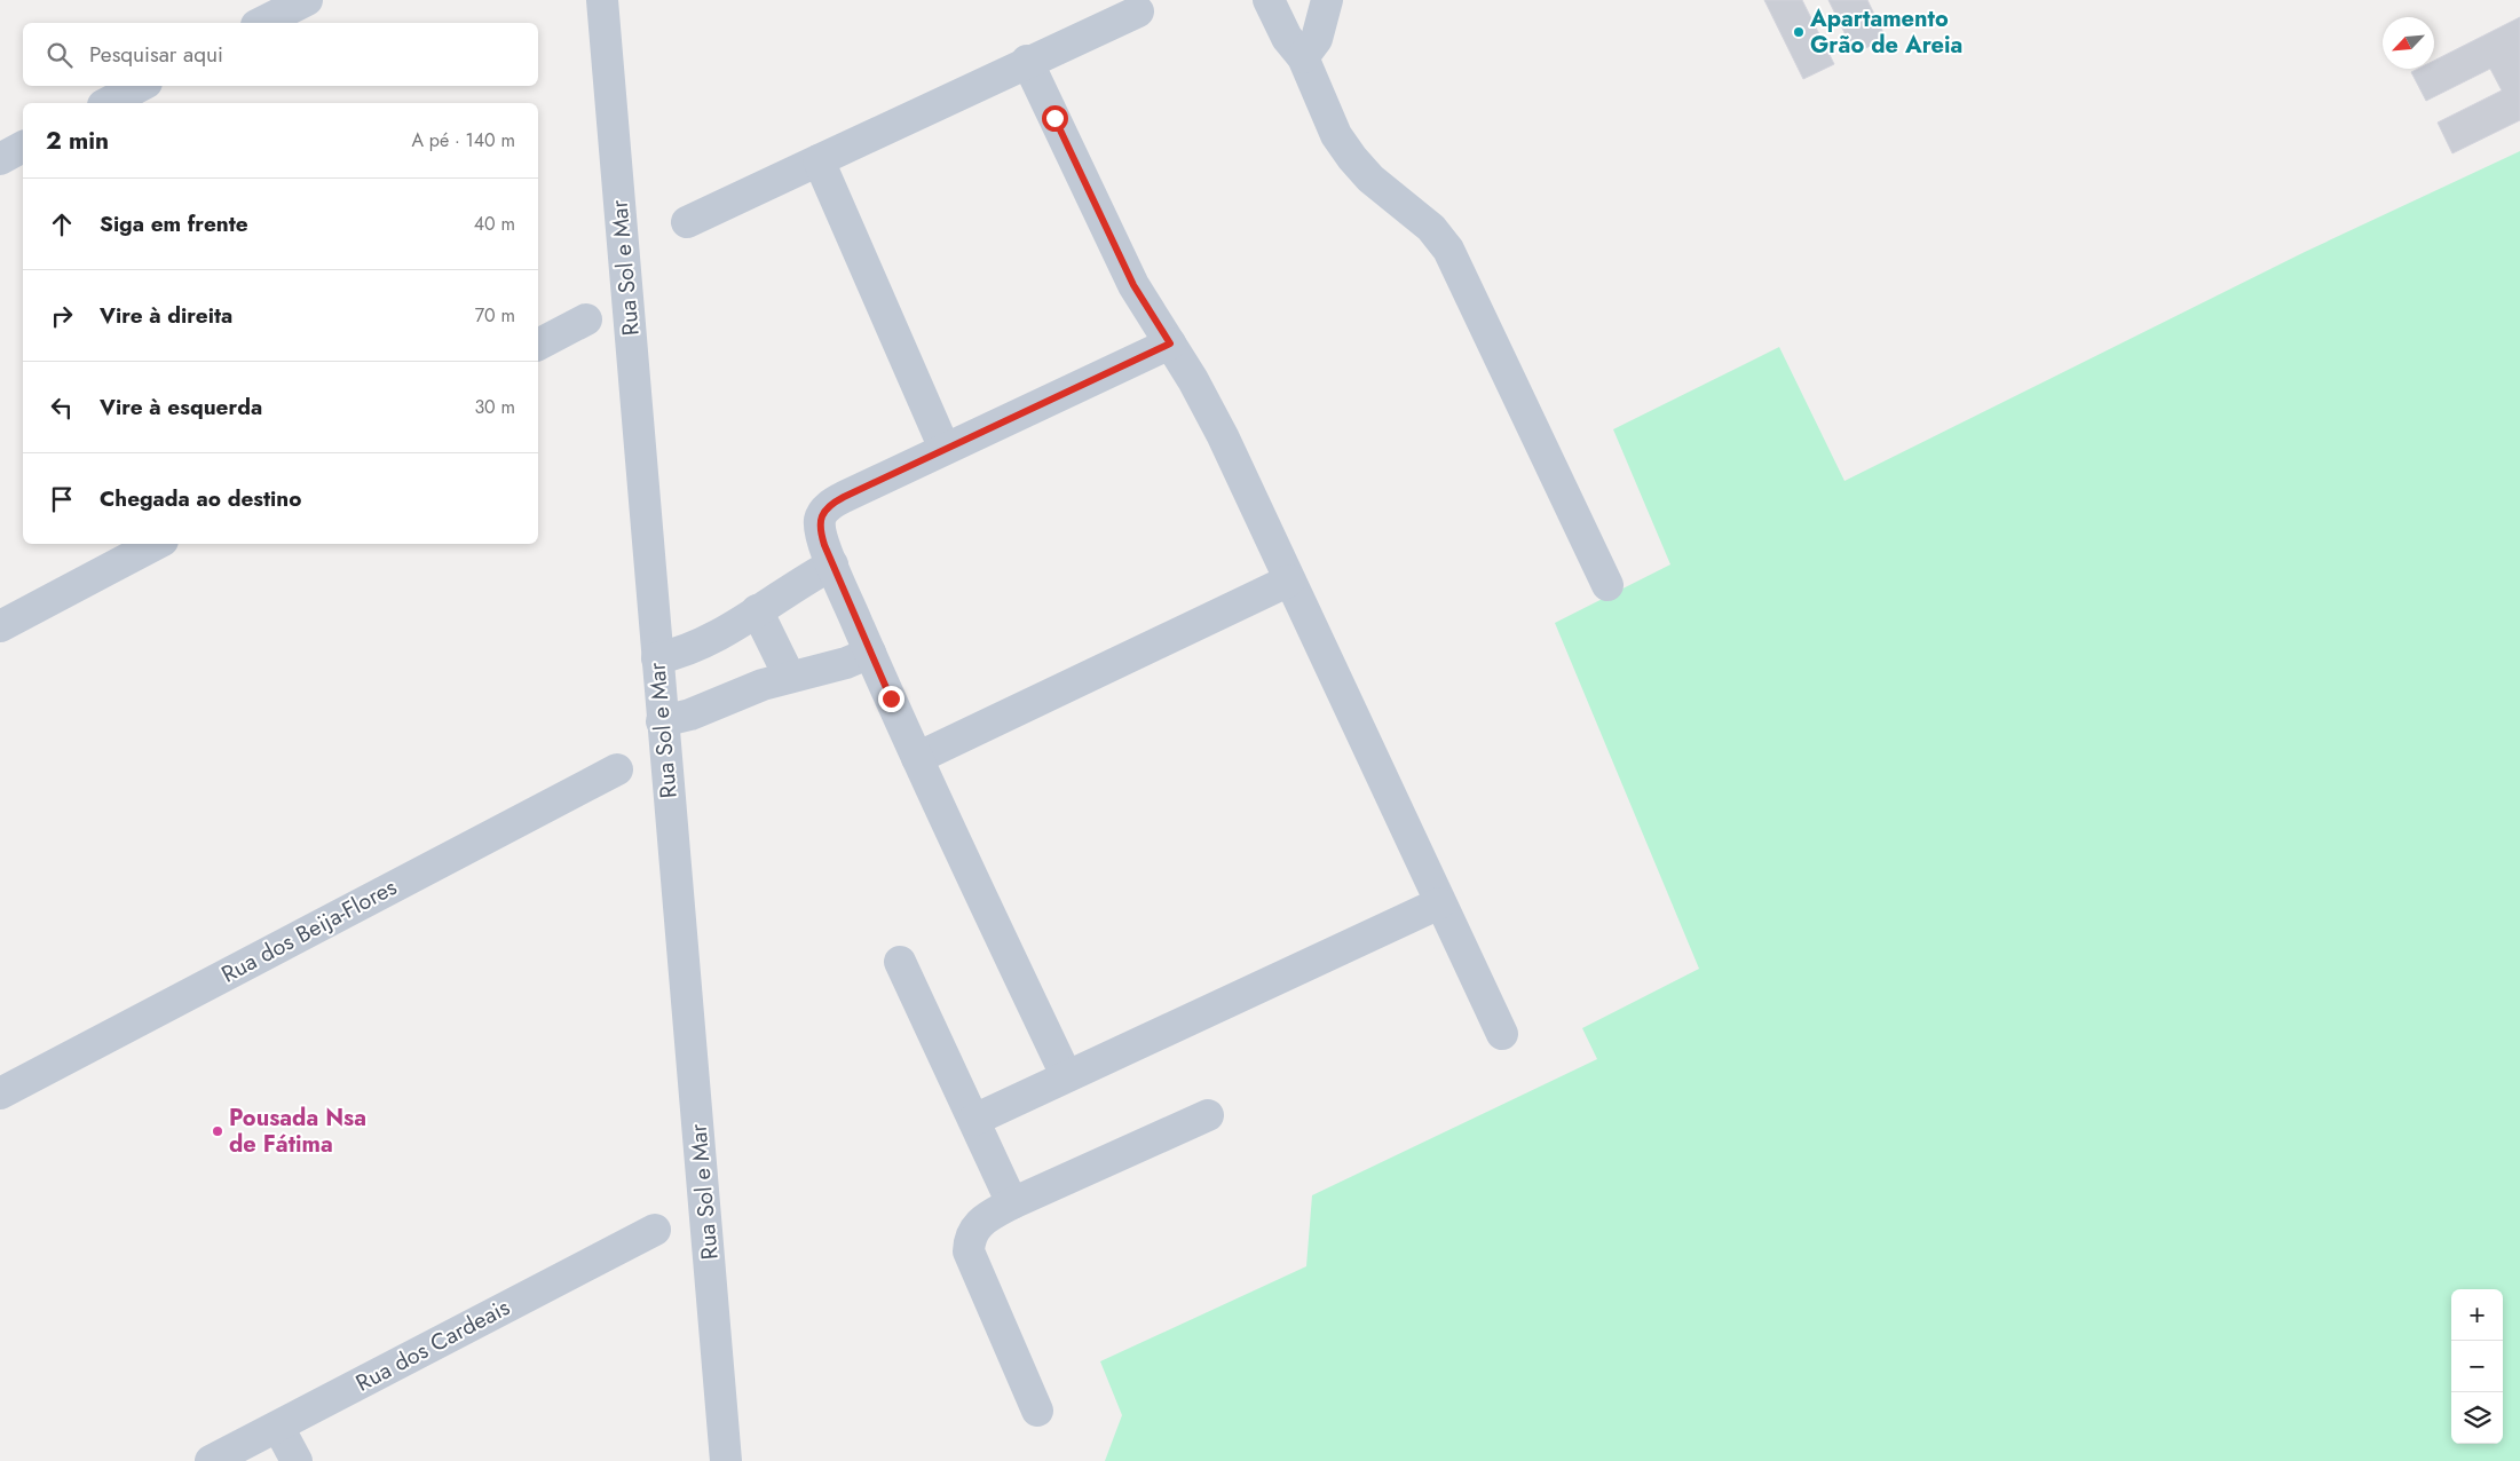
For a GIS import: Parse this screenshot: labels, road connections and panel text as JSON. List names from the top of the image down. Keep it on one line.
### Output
{"streets":{"street":["Rua Sol e Mar","Rua dos Beija-Flores","Rua dos Cardeais"]},"places":["Apartamento Grão de Areia","Pousada Nsa de Fátima"],"north":"bottom left","page":{"search":"Pesquisar aqui","heading":["2 min","A pé · 140 m"],"list":[["Siga em frente","40 m"],["Vire à direita","70 m"],["Vire à esquerda","30 m"],"Chegada ao destino"],"map_buttons":["+","−"]}}
